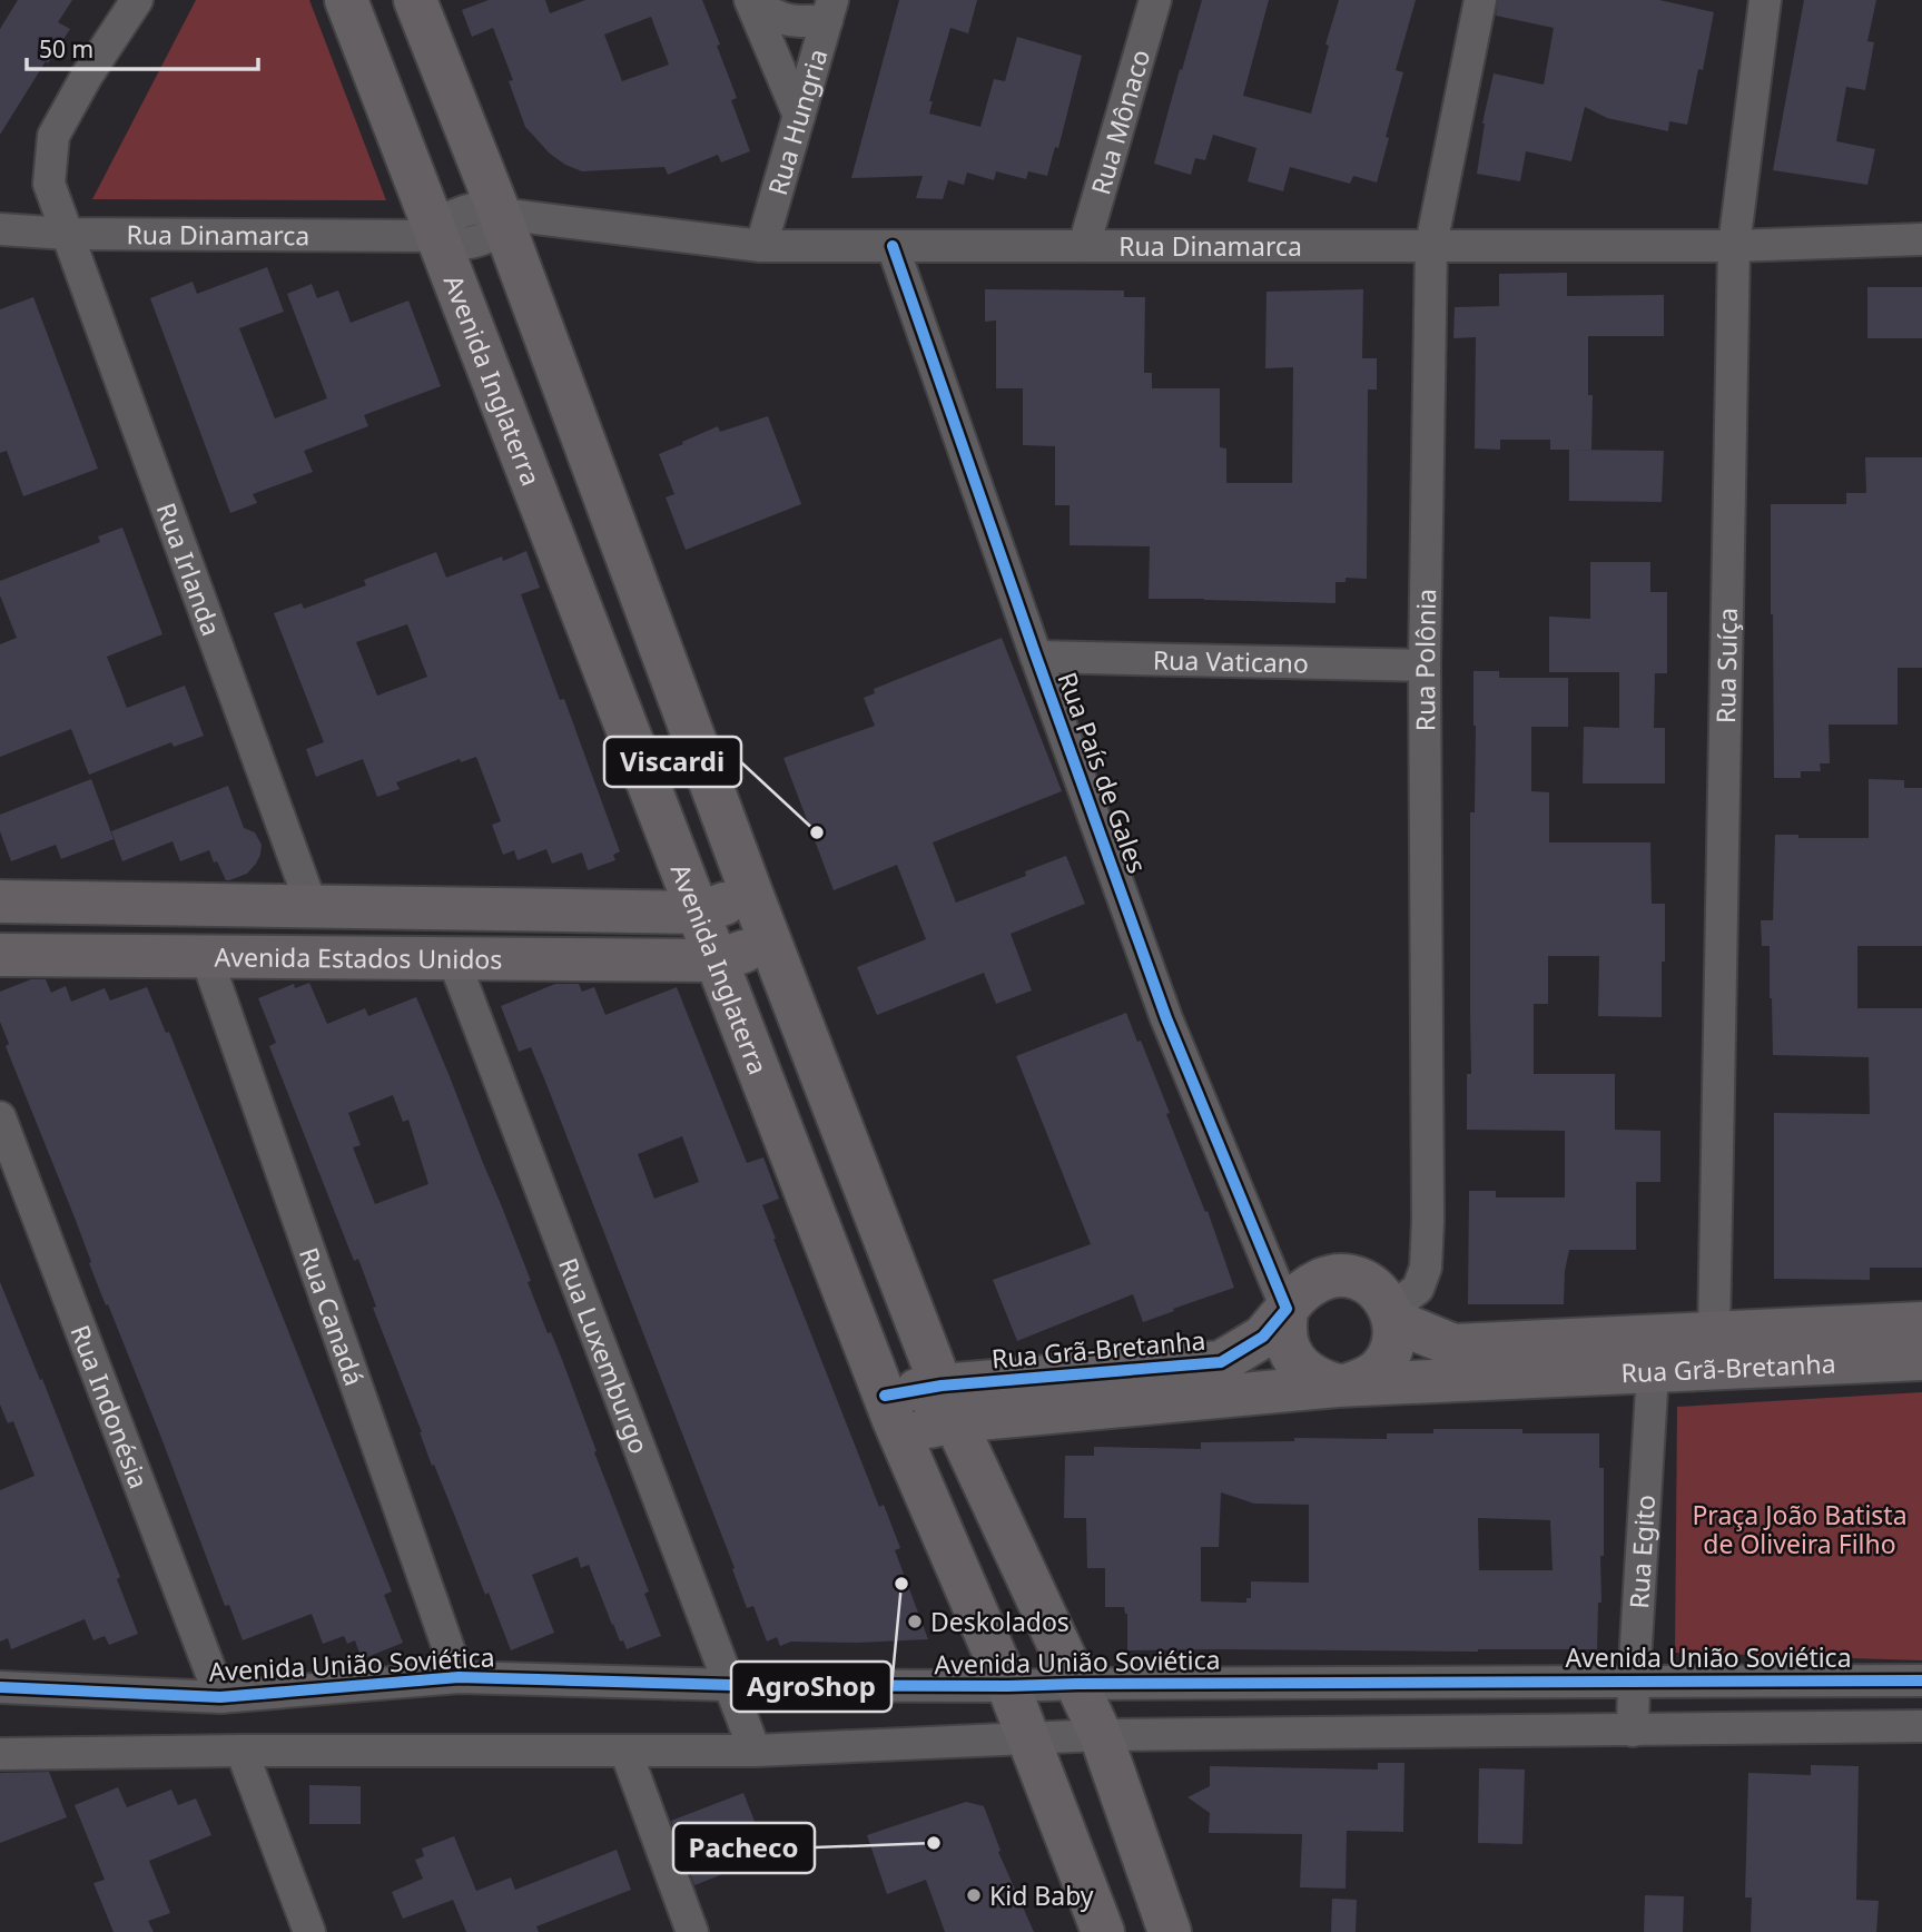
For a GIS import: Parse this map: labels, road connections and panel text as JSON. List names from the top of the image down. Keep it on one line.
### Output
{"streets":{"main road":["Avenida Inglaterra","Avenida Estados Unidos","Rua Grã-Bretanha"],"street":["Rua Hungria","Rua Mônaco","Rua Dinamarca","Rua Irlanda","Rua Polônia","Rua Vaticano","Rua Suíça","Rua País de Gales","Rua Canadá","Rua Luxemburgo","Rua Indonésia","Rua Egito","Avenida União Soviética"]},"crossings":[["Rua Hungria","Rua Dinamarca"],["Rua Mônaco","Rua Dinamarca"],["Rua Dinamarca","Avenida Inglaterra"],["Rua Dinamarca","Rua Irlanda"],["Rua Dinamarca","Rua Polônia"],["Rua Dinamarca","Rua Suíça"],["Rua Dinamarca","Rua País de Gales"],["Avenida Inglaterra","Avenida Estados Unidos"],["Avenida Inglaterra","Avenida União Soviética"],["Rua Irlanda","Avenida Estados Unidos"],["Rua Polônia","Rua Vaticano"],["Rua Polônia","Rua País de Gales"],["Rua Polônia","Rua Grã-Bretanha"],["Rua Vaticano","Rua País de Gales"],["Rua Suíça","Rua Grã-Bretanha"],["Rua País de Gales","Rua Grã-Bretanha"],["Avenida Estados Unidos","Rua Canadá"],["Avenida Estados Unidos","Rua Luxemburgo"],["Rua Canadá","Avenida União Soviética"],["Rua Grã-Bretanha","Rua Egito"],["Rua Luxemburgo","Avenida União Soviética"],["Rua Indonésia","Avenida União Soviética"],["Rua Egito","Avenida União Soviética"]],"parks":["Praça João Batista de Oliveira Filho"],"places":["Viscardi","AgroShop","Deskolados","Pacheco","Kid Baby"],"scale_bar":"50 m"}
